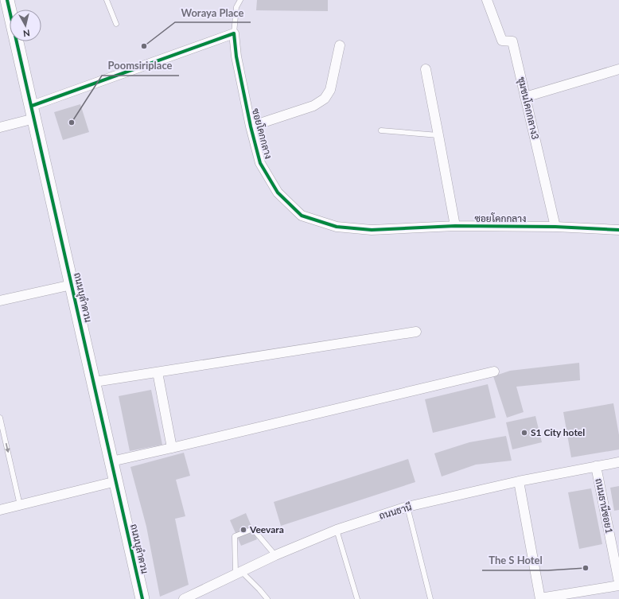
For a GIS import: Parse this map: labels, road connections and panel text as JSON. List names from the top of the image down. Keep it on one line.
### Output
{"streets":{"street":["ชุมชนโคกกลาง3","ซอยโคกกลาง","ถนนบุลำดวน","ถนนธานีซอย1","ถนนธานี"]},"crossings":[["ชุมชนโคกกลาง3","ซอยโคกกลาง"],["ถนนธานีซอย1","ถนนธานี"]],"places":["Woraya Place","Poomsiriplace","S1 City hotel","Veevara","The S Hotel"],"north":"bottom"}
